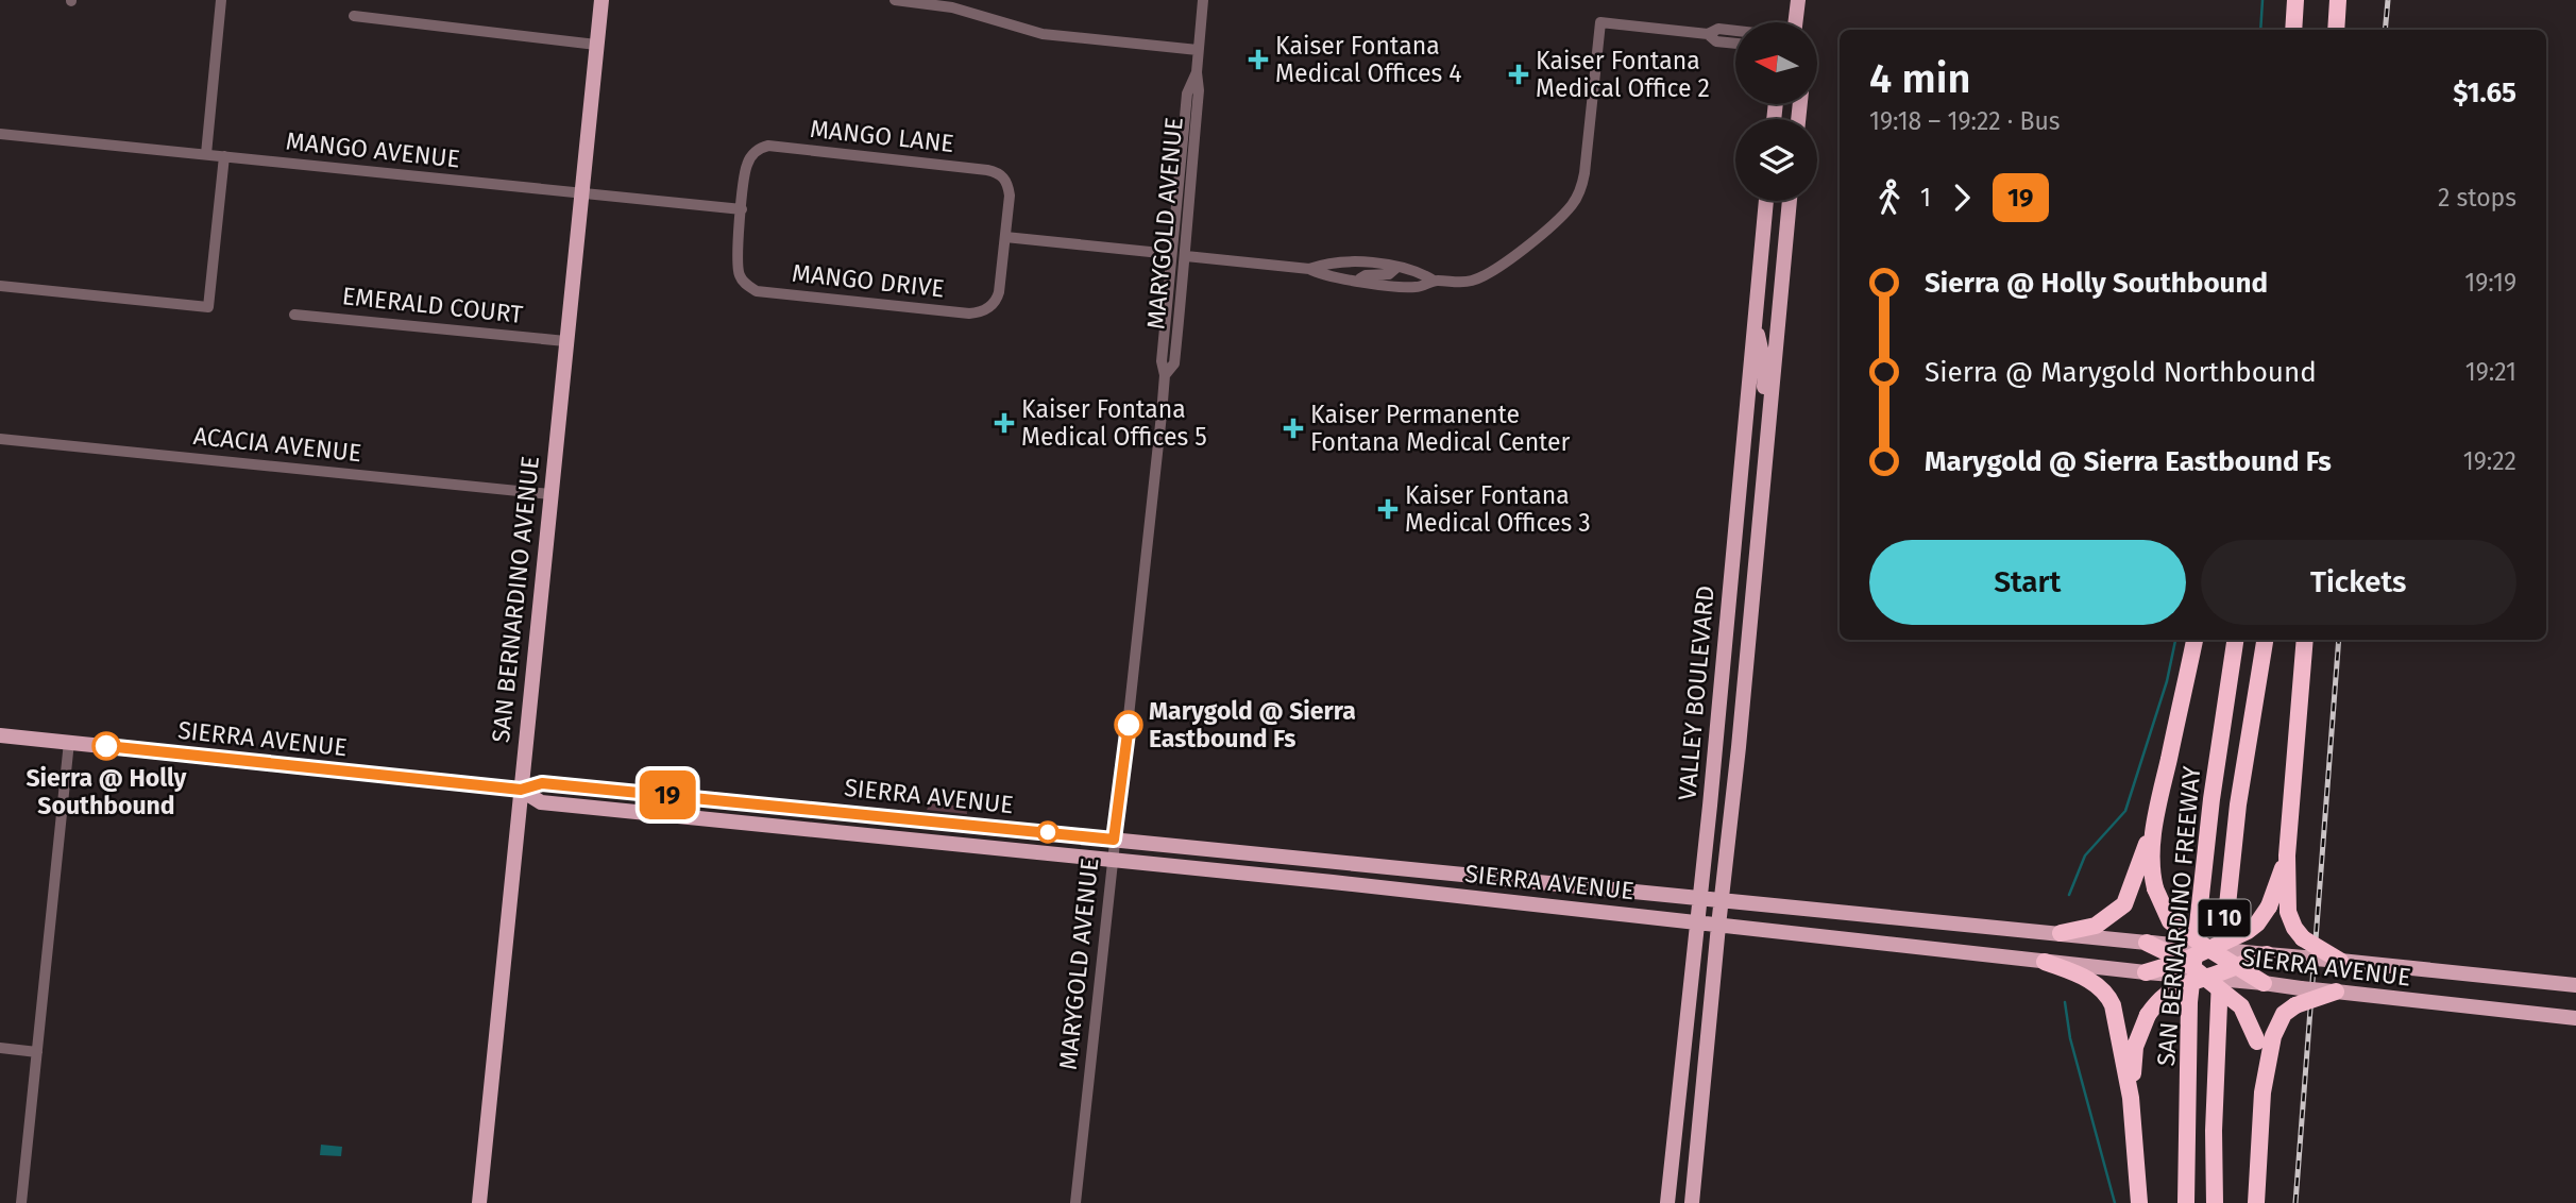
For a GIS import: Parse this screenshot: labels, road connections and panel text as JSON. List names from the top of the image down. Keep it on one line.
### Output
{"streets":{"highway":["SAN BERNARDINO FREEWAY","I 10"],"main road":["SAN BERNARDINO AVENUE","VALLEY BOULEVARD","SIERRA AVENUE"],"street":["MANGO LANE","MANGO AVENUE","MARYGOLD AVENUE","MANGO DRIVE","EMERALD COURT","ACACIA AVENUE"]},"crossings":[["MANGO LANE","MANGO AVENUE"],["MANGO LANE","MANGO DRIVE"],["MANGO AVENUE","MANGO DRIVE"],["MANGO AVENUE","SAN BERNARDINO AVENUE"],["MARYGOLD AVENUE","SIERRA AVENUE"],["EMERALD COURT","SAN BERNARDINO AVENUE"],["ACACIA AVENUE","SAN BERNARDINO AVENUE"],["SAN BERNARDINO AVENUE","SIERRA AVENUE"],["VALLEY BOULEVARD","SIERRA AVENUE"]],"places":{"health":["Kaiser Fontana Medical Offices 4","Kaiser Fontana Medical Office 2","Kaiser Fontana Medical Offices 5","Kaiser Permanente Fontana Medical Center","Kaiser Fontana Medical Offices 3"],"other":["Marygold @ Sierra Eastbound Fs","Sierra @ Holly Southbound"]},"lines":["bus line 19"],"north":"left","page":{"on_map":"19","heading":["4 min","19:18 – 19:22 · Bus","$1.65"],"legs":["1","19","2 stops"],"list":[{"name":"Sierra @ Holly Southbound","value":"19:19"},{"name":"Sierra @ Marygold Northbound","value":"19:21"},{"name":"Marygold @ Sierra Eastbound Fs","value":"19:22"}],"buttons":["Start","Tickets"]}}
